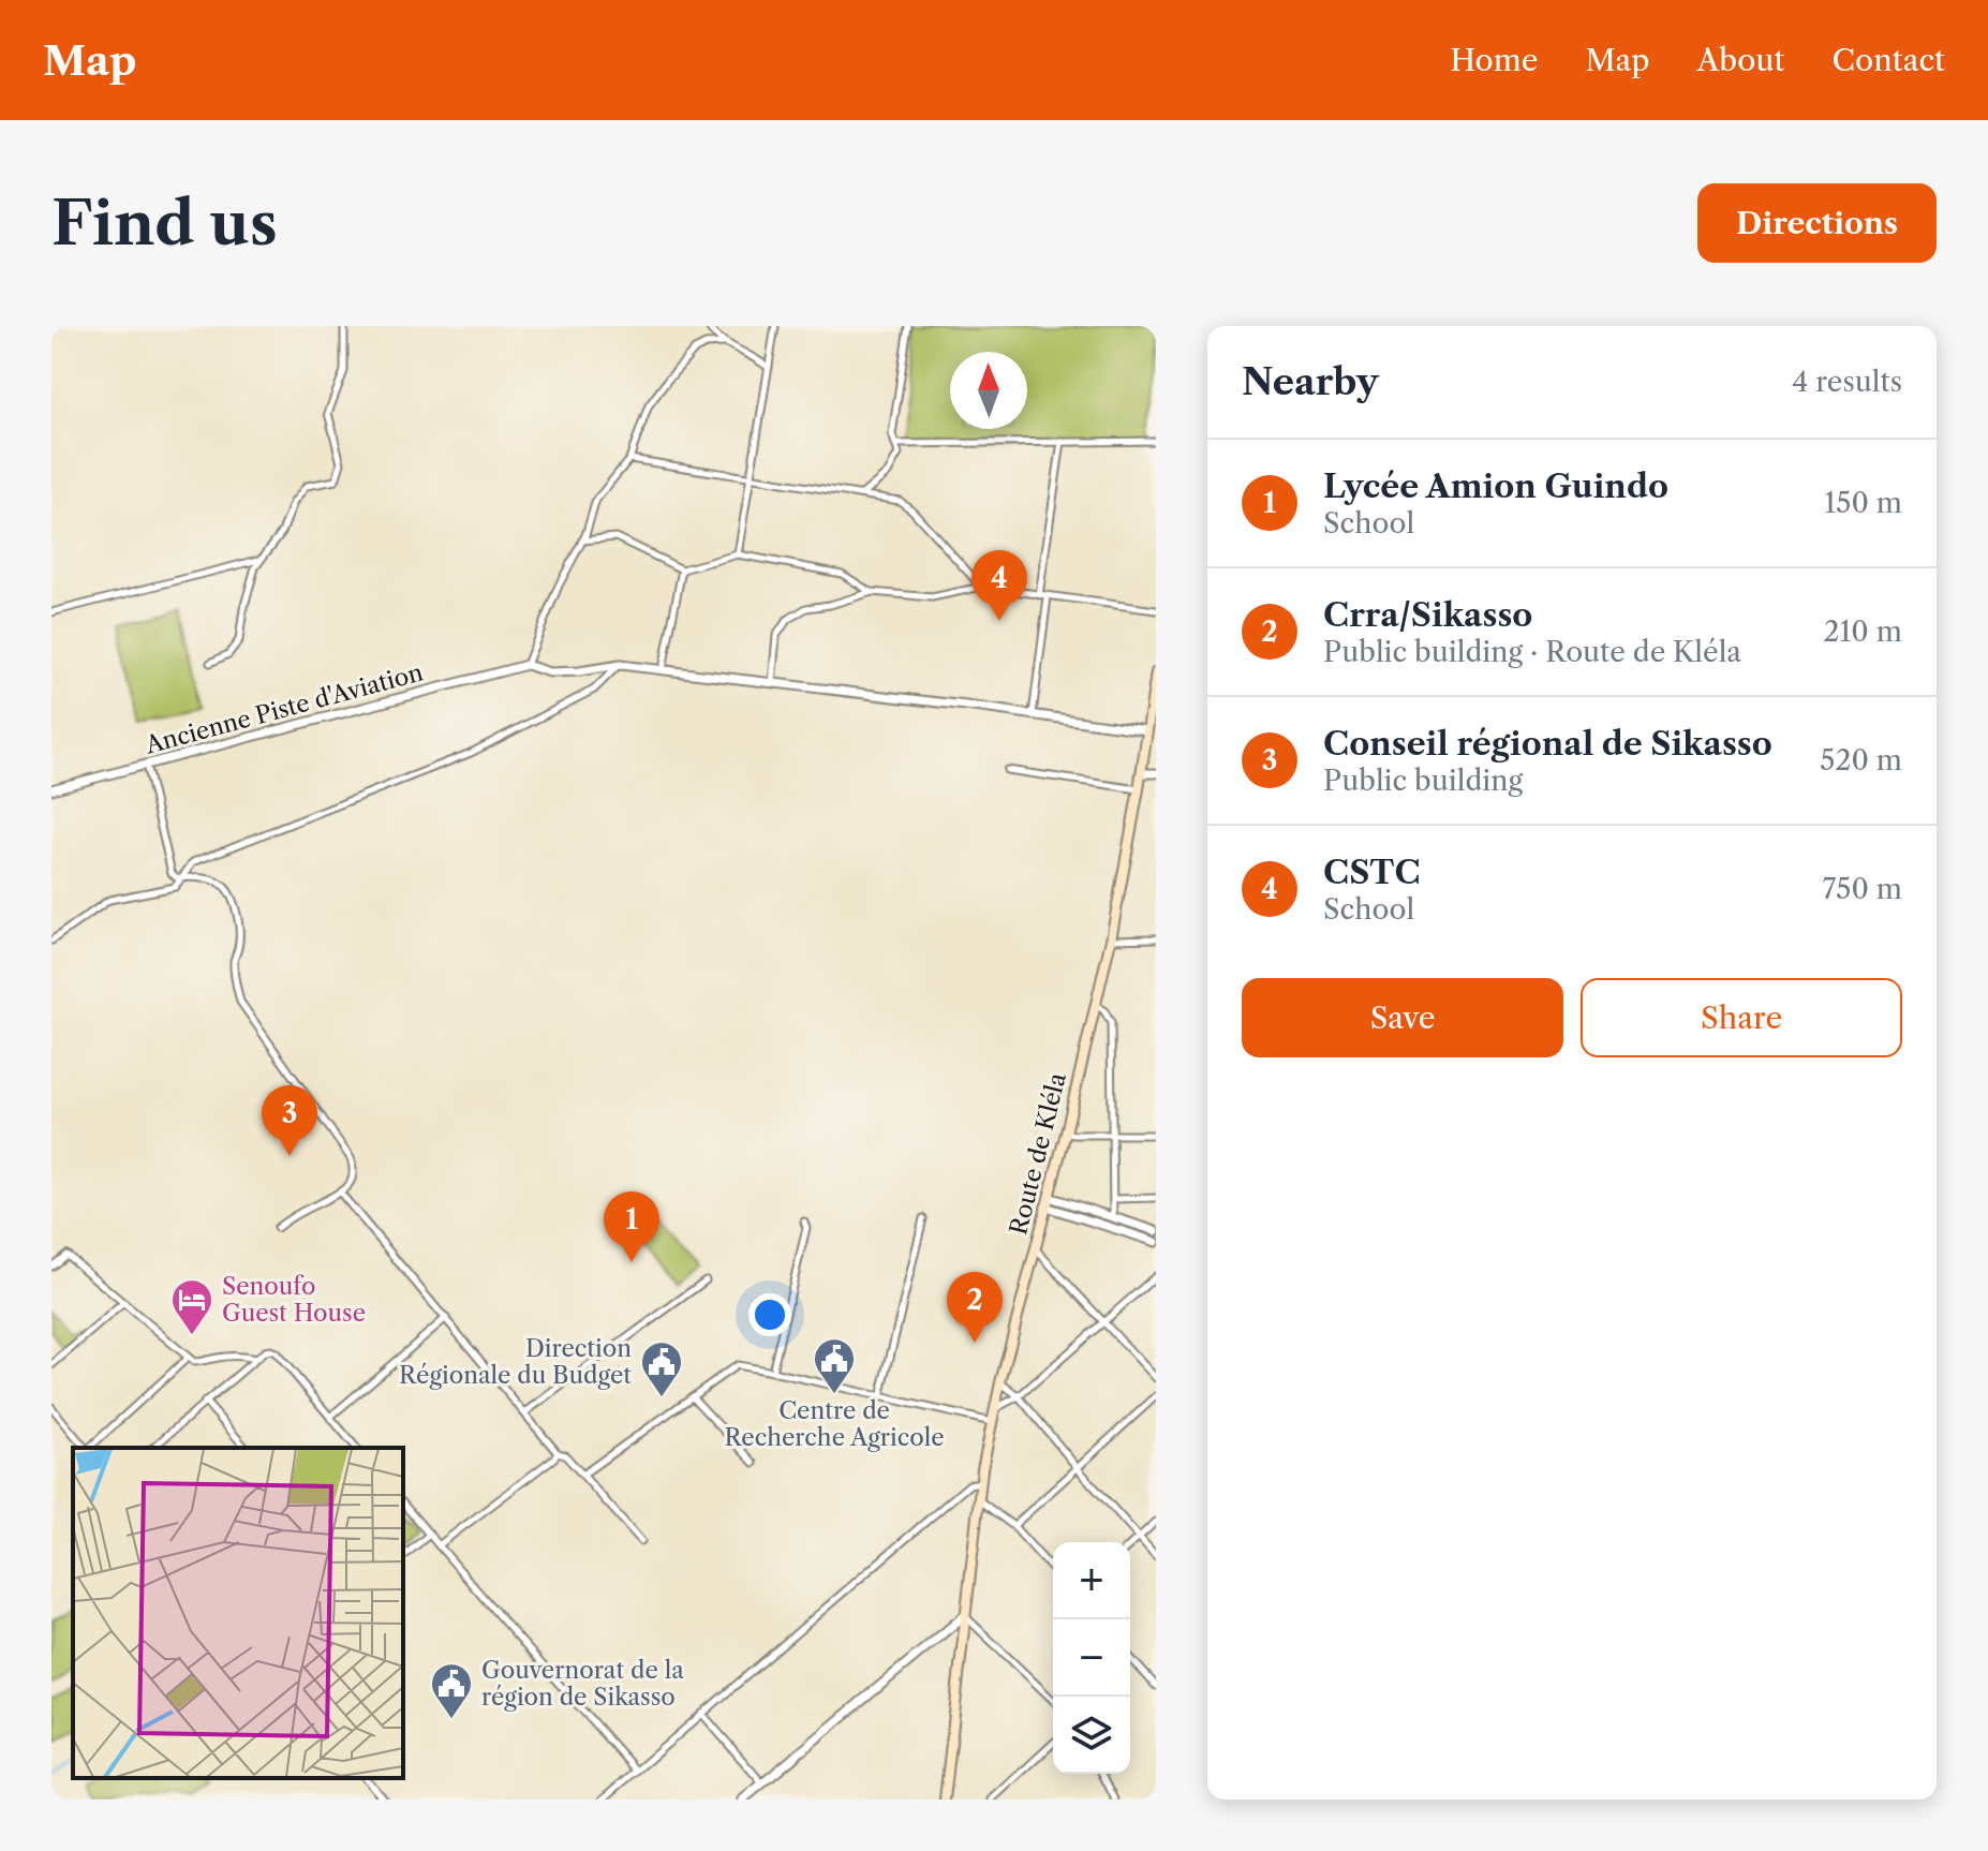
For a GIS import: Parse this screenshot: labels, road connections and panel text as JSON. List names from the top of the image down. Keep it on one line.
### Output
{"streets":{"main road":["Route de Kléla"],"street":["Ancienne Piste d'Aviation"]},"places":{"hotel":["Senoufo Guest House"],"public building":["Centre de Recherche Agricole","Direction Régionale du Budget","Gouvernorat de la région de Sikasso"]},"north":"top","page":{"header":"Map","nav":["Home","Map","About","Contact"],"buttons":["Directions",["Save","Share"]],"title":"Find us","heading":["Nearby","4 results"],"list":[{"mark":"1","name":"Lycée Amion Guindo","note":"School","value":"150 m"},{"mark":"2","name":"Crra/Sikasso","note":"Public building · Route de Kléla","value":"210 m"},{"mark":"3","name":"Conseil régional de Sikasso","note":"Public building","value":"520 m"},{"mark":"4","name":"CSTC","note":"School","value":"750 m"}],"pins":["4","3","1","2"],"map_buttons":["+","−"]}}
